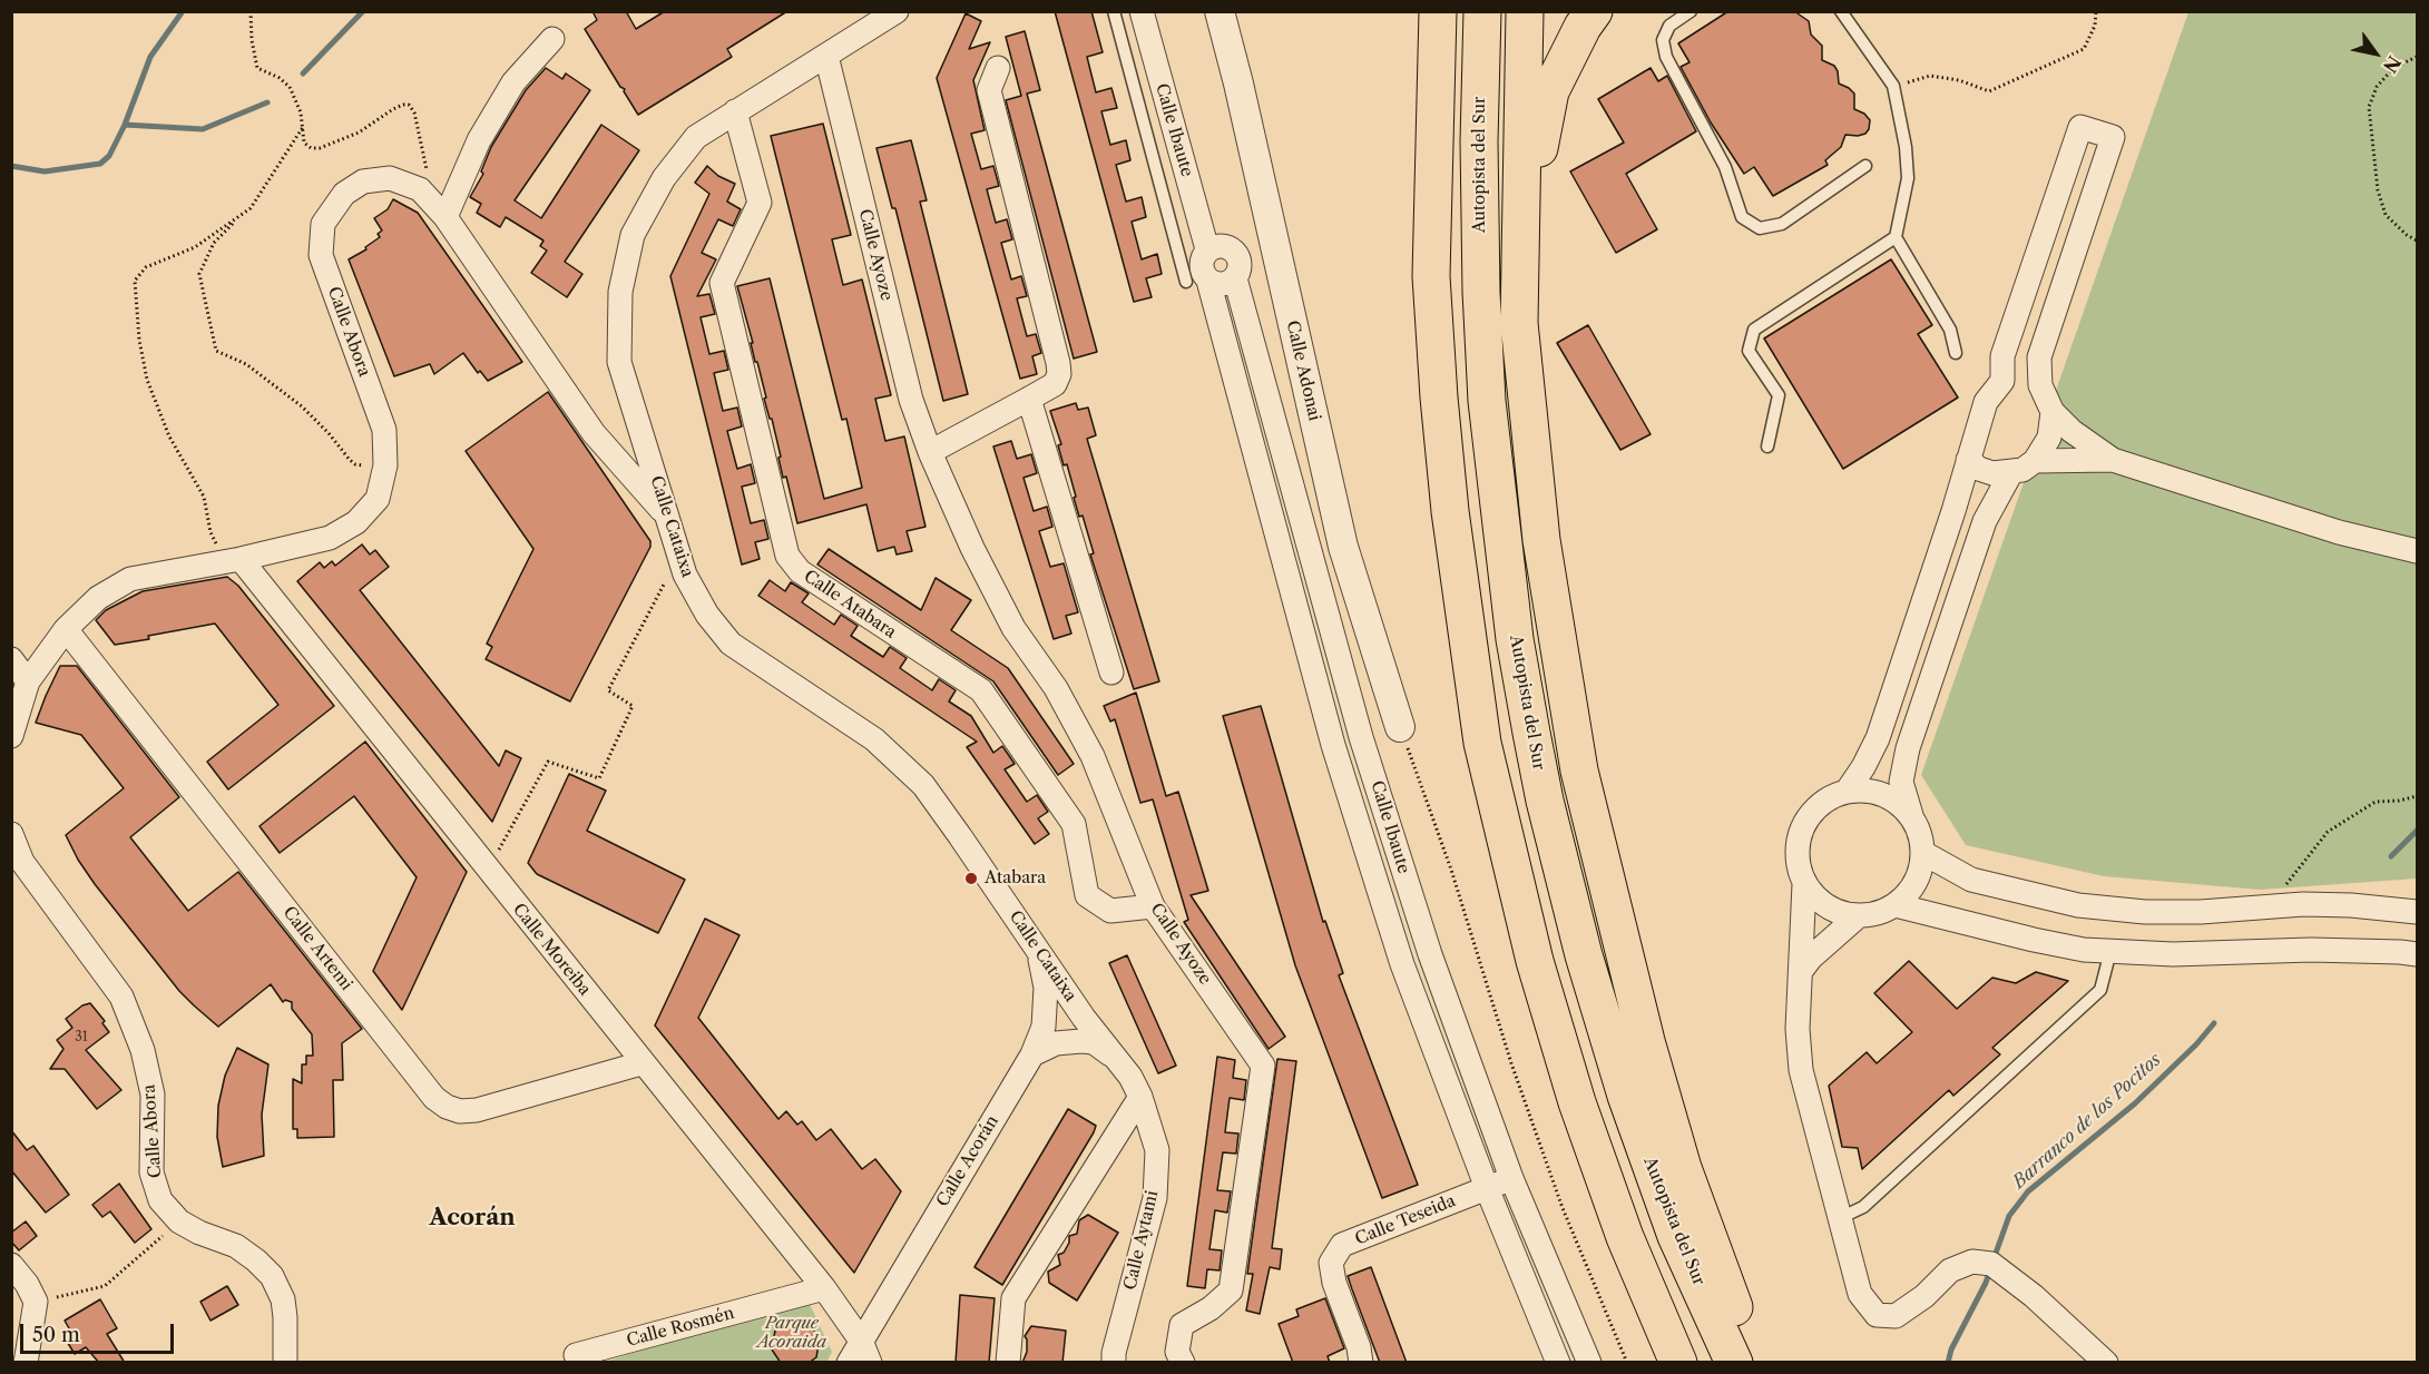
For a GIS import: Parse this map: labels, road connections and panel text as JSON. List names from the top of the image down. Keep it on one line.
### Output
{"streets":{"highway":["Autopista del Sur"],"street":["Calle Ibaute","Calle Ayoze","Calle Abora","Calle Adonai","Calle Cataixa","Calle Atabara","Calle Artemi","Calle Moreiba","Calle Acorán","Calle Teseida","Calle Aytami","Calle Rosmén"]},"crossings":[["Calle Ibaute","Calle Teseida"],["Calle Ayoze","Calle Cataixa"],["Calle Ayoze","Calle Atabara"],["Calle Abora","Calle Cataixa"],["Calle Abora","Calle Artemi"],["Calle Abora","Calle Moreiba"],["Calle Cataixa","Calle Atabara"],["Calle Cataixa","Calle Acorán"],["Calle Cataixa","Calle Aytami"],["Calle Artemi","Calle Moreiba"],["Calle Moreiba","Calle Acorán"],["Calle Moreiba","Calle Rosmén"]],"districts":["Acorán"],"water":["Barranco de los Pocitos"],"parks":["Parque Acoraida"],"places":["Atabara"],"house_numbers":["31"],"scale_bar":"50 m","north":"bottom right"}
